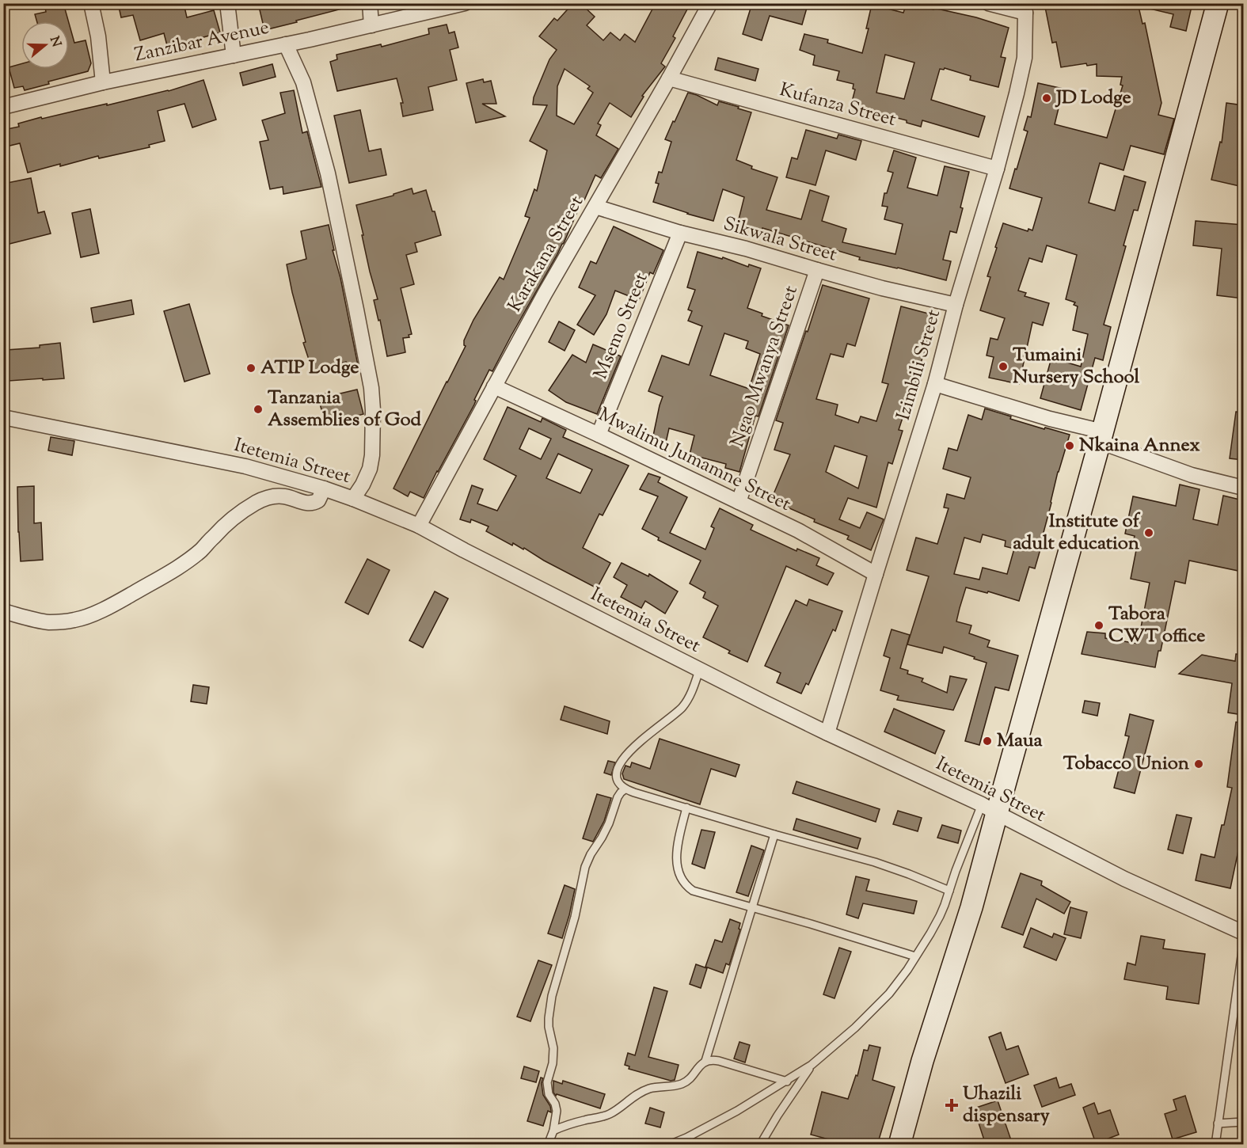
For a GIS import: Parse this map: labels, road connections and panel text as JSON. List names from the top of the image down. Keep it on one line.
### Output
{"streets":{"street":["Zanzibar Avenue","Kufanza Street","Sikwala Street","Karakana Street","Msemo Street","Izimbili Street","Ngao Mwanya Street","Mwalimu Jumamne Street","Itetemia Street"]},"crossings":[["Kufanza Street","Karakana Street"],["Kufanza Street","Izimbili Street"],["Sikwala Street","Karakana Street"],["Sikwala Street","Msemo Street"],["Sikwala Street","Izimbili Street"],["Sikwala Street","Ngao Mwanya Street"],["Karakana Street","Mwalimu Jumamne Street"],["Karakana Street","Itetemia Street"],["Msemo Street","Mwalimu Jumamne Street"],["Izimbili Street","Mwalimu Jumamne Street"],["Izimbili Street","Itetemia Street"],["Ngao Mwanya Street","Mwalimu Jumamne Street"]],"places":{"other":["JD Lodge","Tumaini Nursery School","ATIP Lodge","Tanzania Assemblies of God","Nkaina Annex","Institute of adult education","Tabora CWT office","Maua","Tobacco Union"],"health":["Uhazili dispensary"]},"north":"right"}
